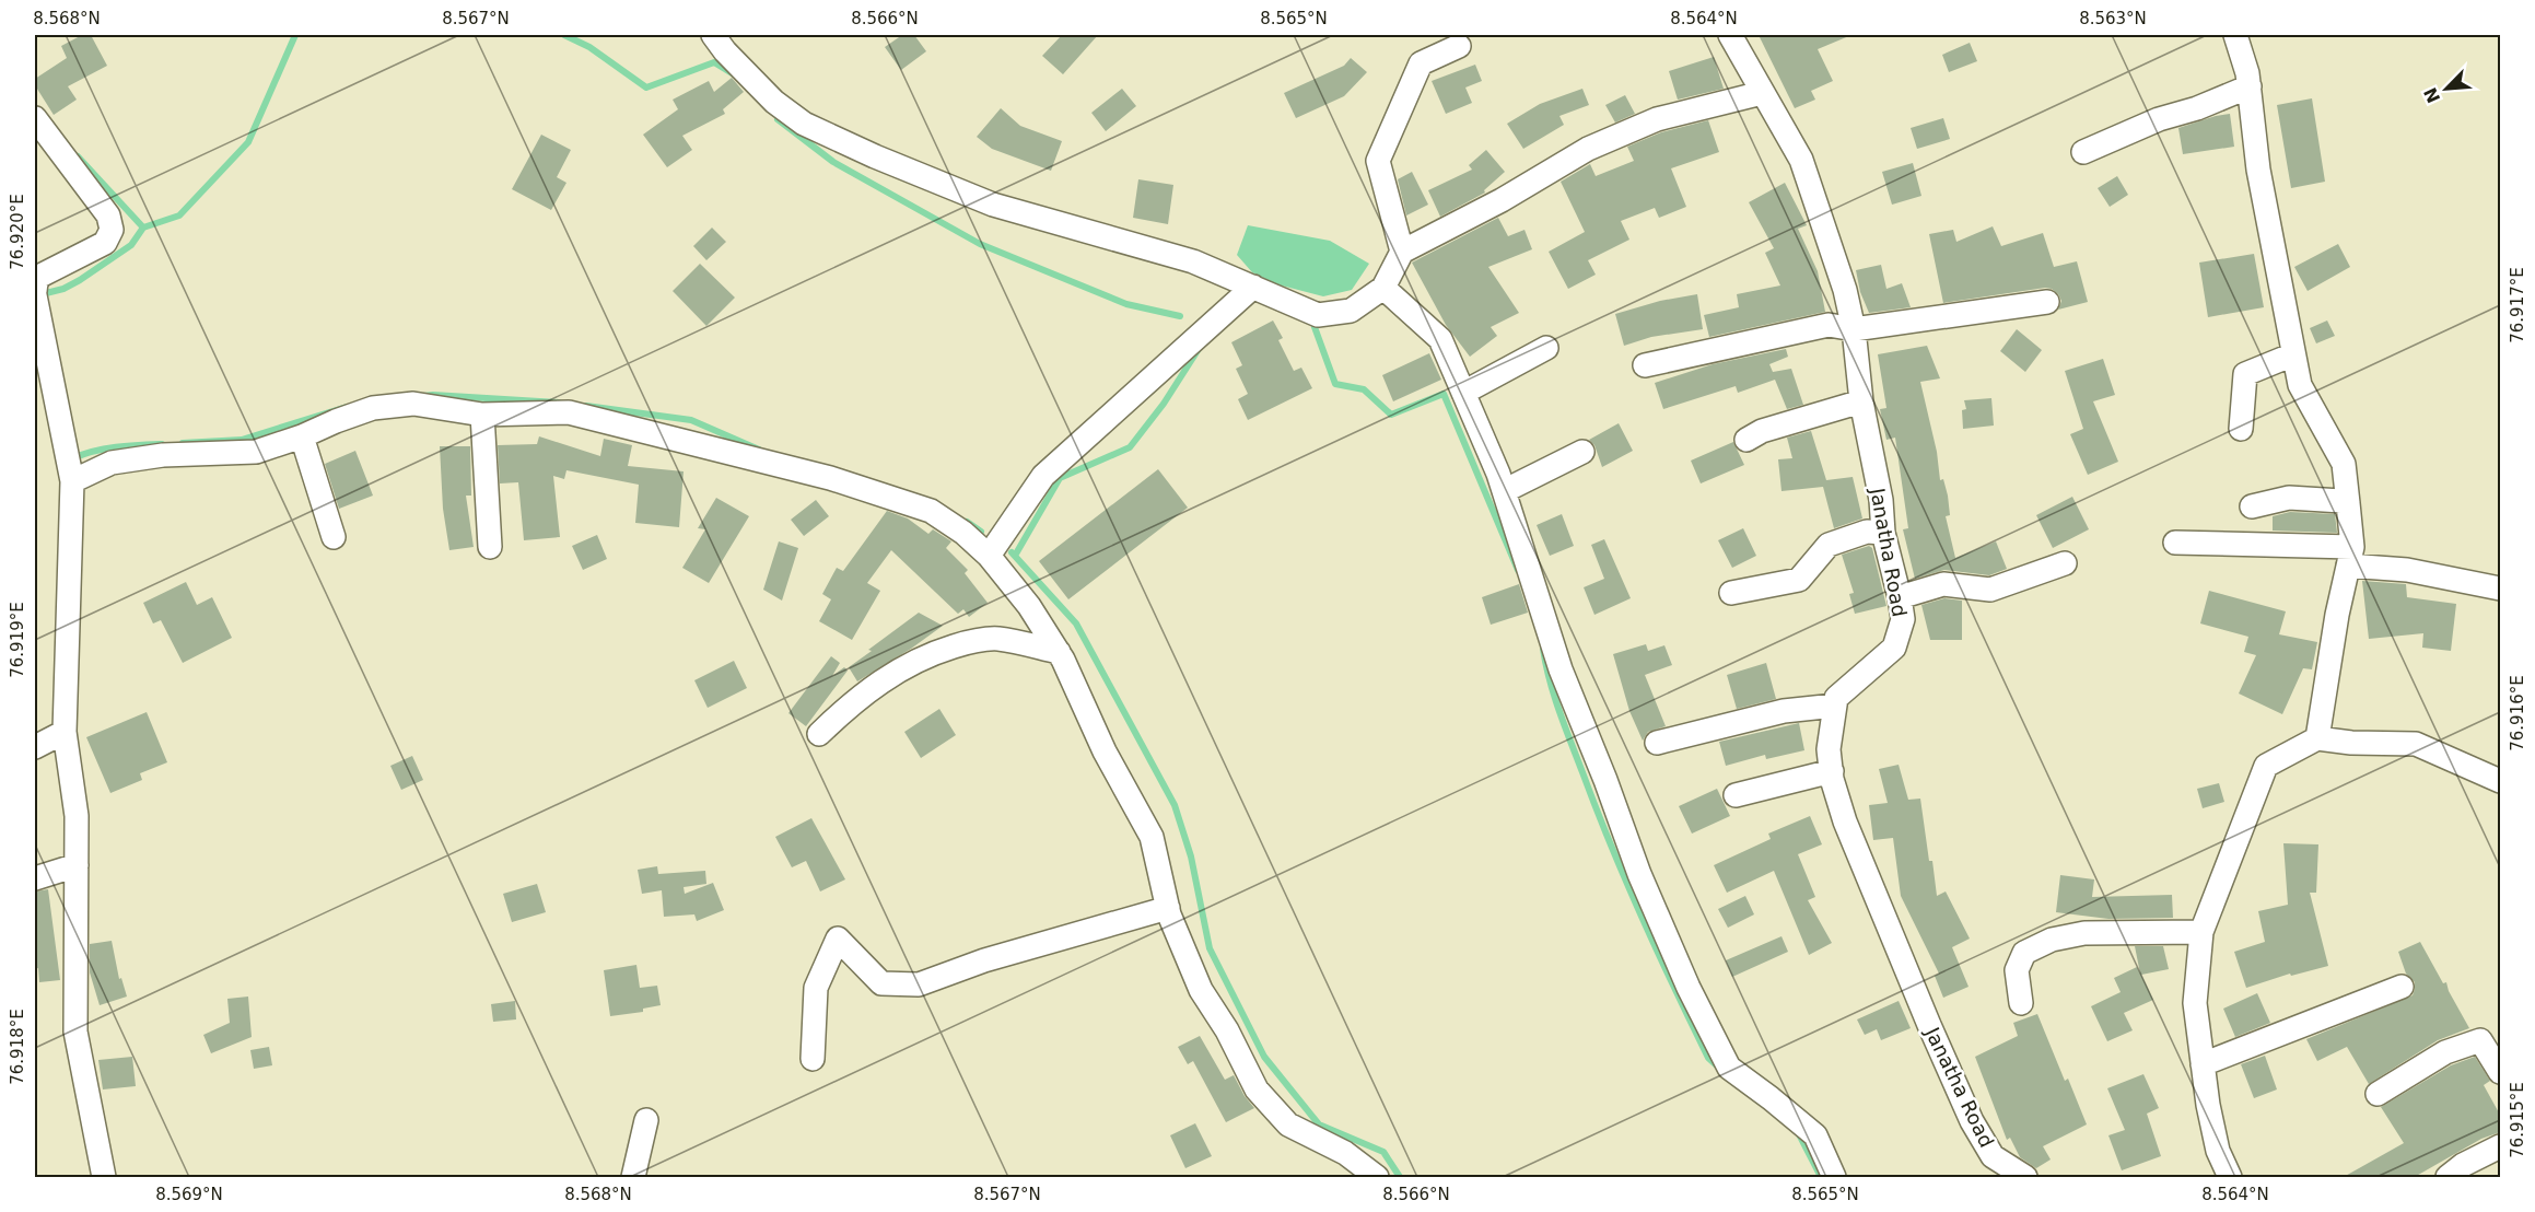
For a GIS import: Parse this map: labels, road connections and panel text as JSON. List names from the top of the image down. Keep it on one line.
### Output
{"streets":{"street":["Janatha Road"]},"north":"bottom left","coordinates":["8.568°N","8.567°N","8.566°N","8.565°N","8.564°N","8.563°N","76.920°E","76.917°E","76.919°E","76.916°E","76.918°E","76.915°E","8.569°N"]}
